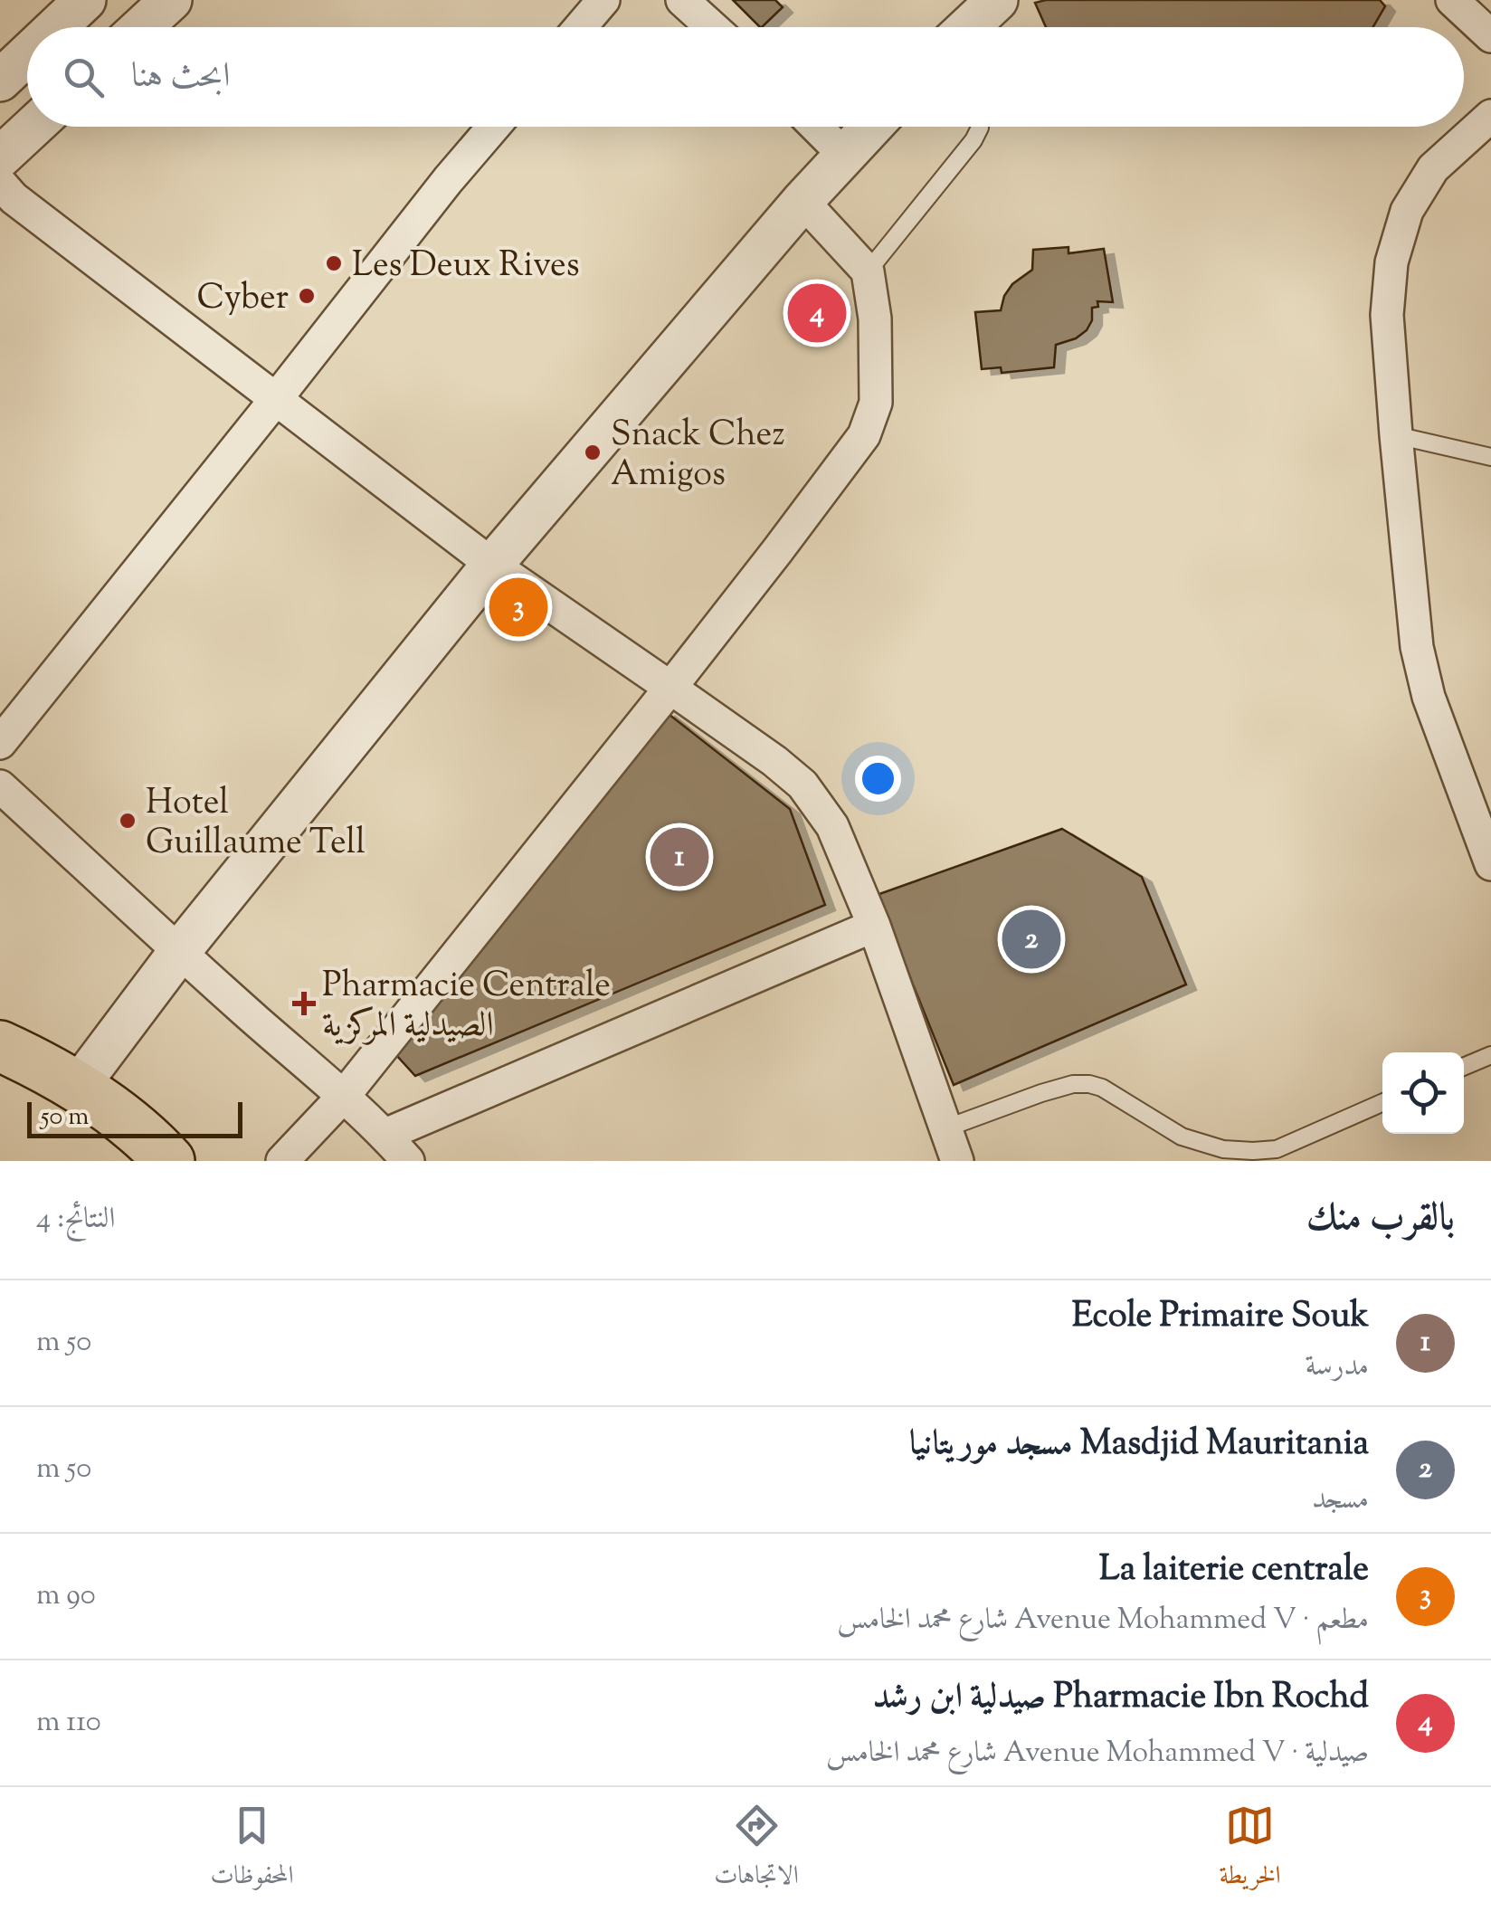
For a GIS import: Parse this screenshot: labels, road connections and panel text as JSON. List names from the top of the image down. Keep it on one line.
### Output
{"places":{"other":["Les Deux Rives","Cyber","Snack Chez Amigos","Hotel Guillaume Tell"],"health":["Pharmacie Centrale الصيدلية المركزية"]},"scale_bar":"50 m","page":{"search":"ابحث هنا","pins":["4","3","1","2"],"scale":"50 m","heading":["بالقرب منك","النتائج: 4"],"list":[{"mark":"1","name":"Ecole Primaire Souk","note":"مدرسة","value":"50 m"},{"mark":"2","name":"Masdjid Mauritania مسجد موريتانيا","note":"مسجد","value":"50 m"},{"mark":"3","name":"La laiterie centrale","note":"مطعم · Avenue Mohammed V شارع محمد الخامس","value":"90 m"},{"mark":"4","name":"Pharmacie Ibn Rochd صيدلية ابن رشد","note":"صيدلية · Avenue Mohammed V شارع محمد الخامس","value":"110 m"}],"nav":["الخريطة","الاتجاهات","المحفوظات"]}}
